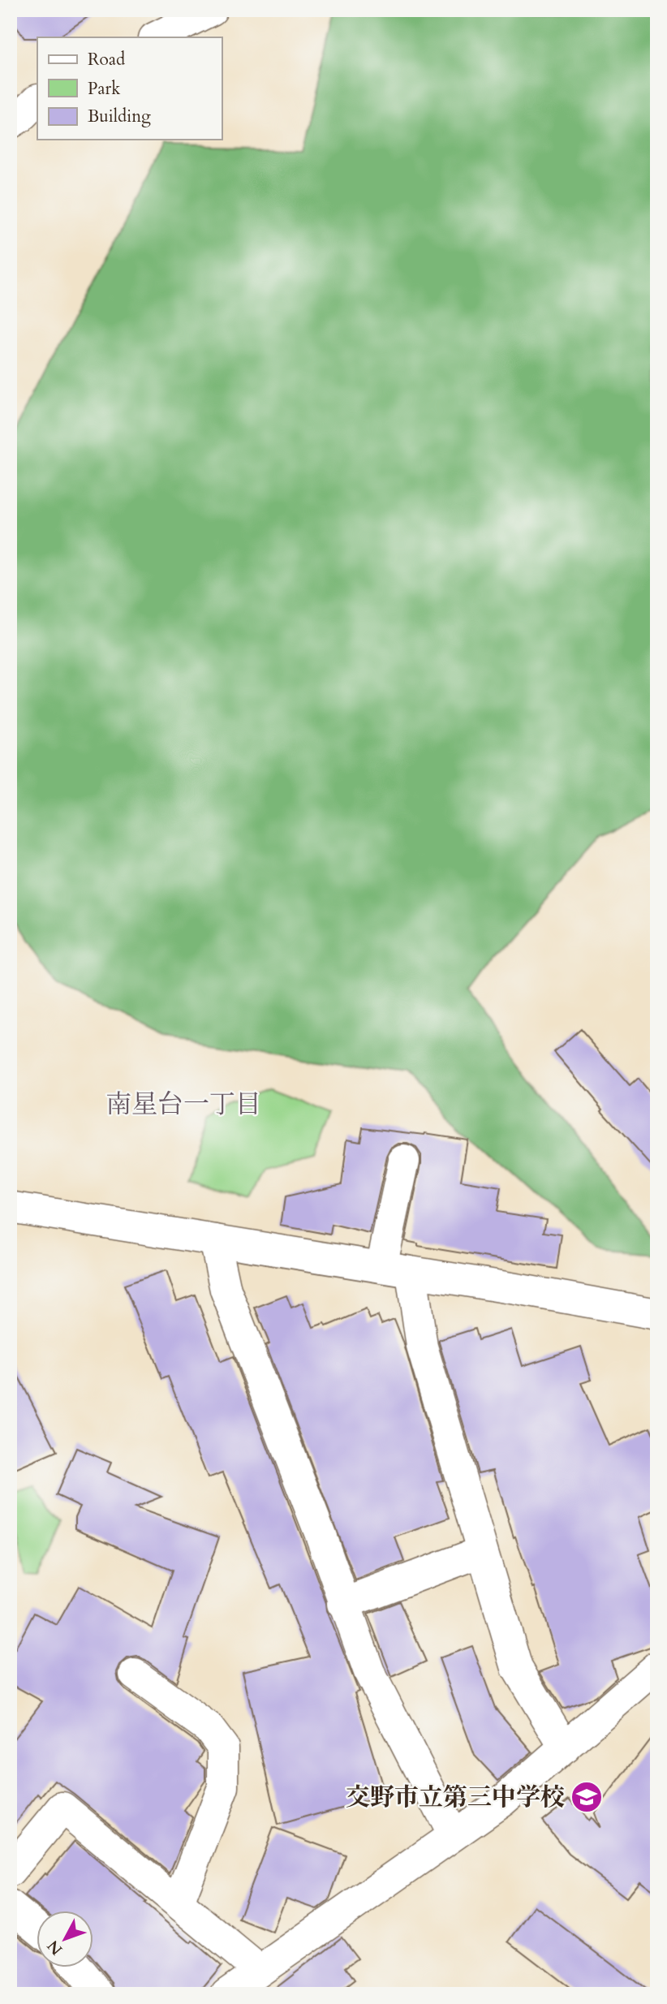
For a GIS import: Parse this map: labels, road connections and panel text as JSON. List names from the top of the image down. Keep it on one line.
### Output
{"districts":["南星台一丁目"],"places":{"school or university":["交野市立第三中学校"]},"legend":["Road","Park","Building"],"north":"bottom left"}
